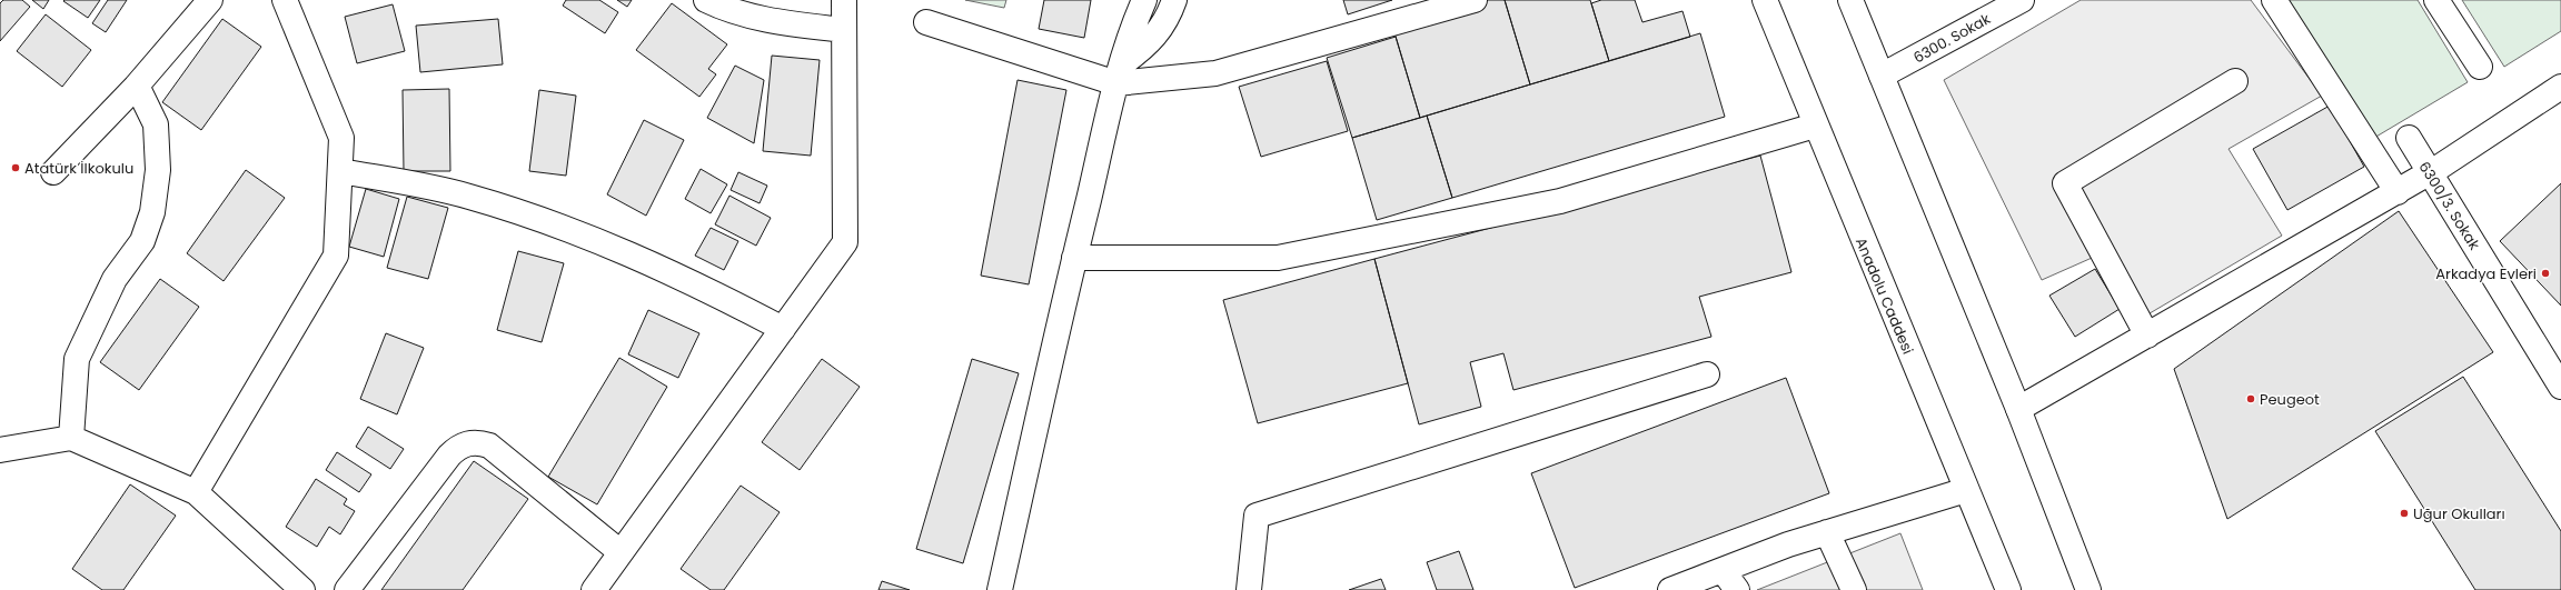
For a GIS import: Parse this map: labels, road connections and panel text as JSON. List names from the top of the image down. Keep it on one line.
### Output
{"streets":{"main road":["6300. Sokak","6300/3. Sokak","Anadolu Caddesi"]},"places":["Atatürk İlkokulu","Arkadya Evleri","Peugeot","Uğur Okulları"]}
